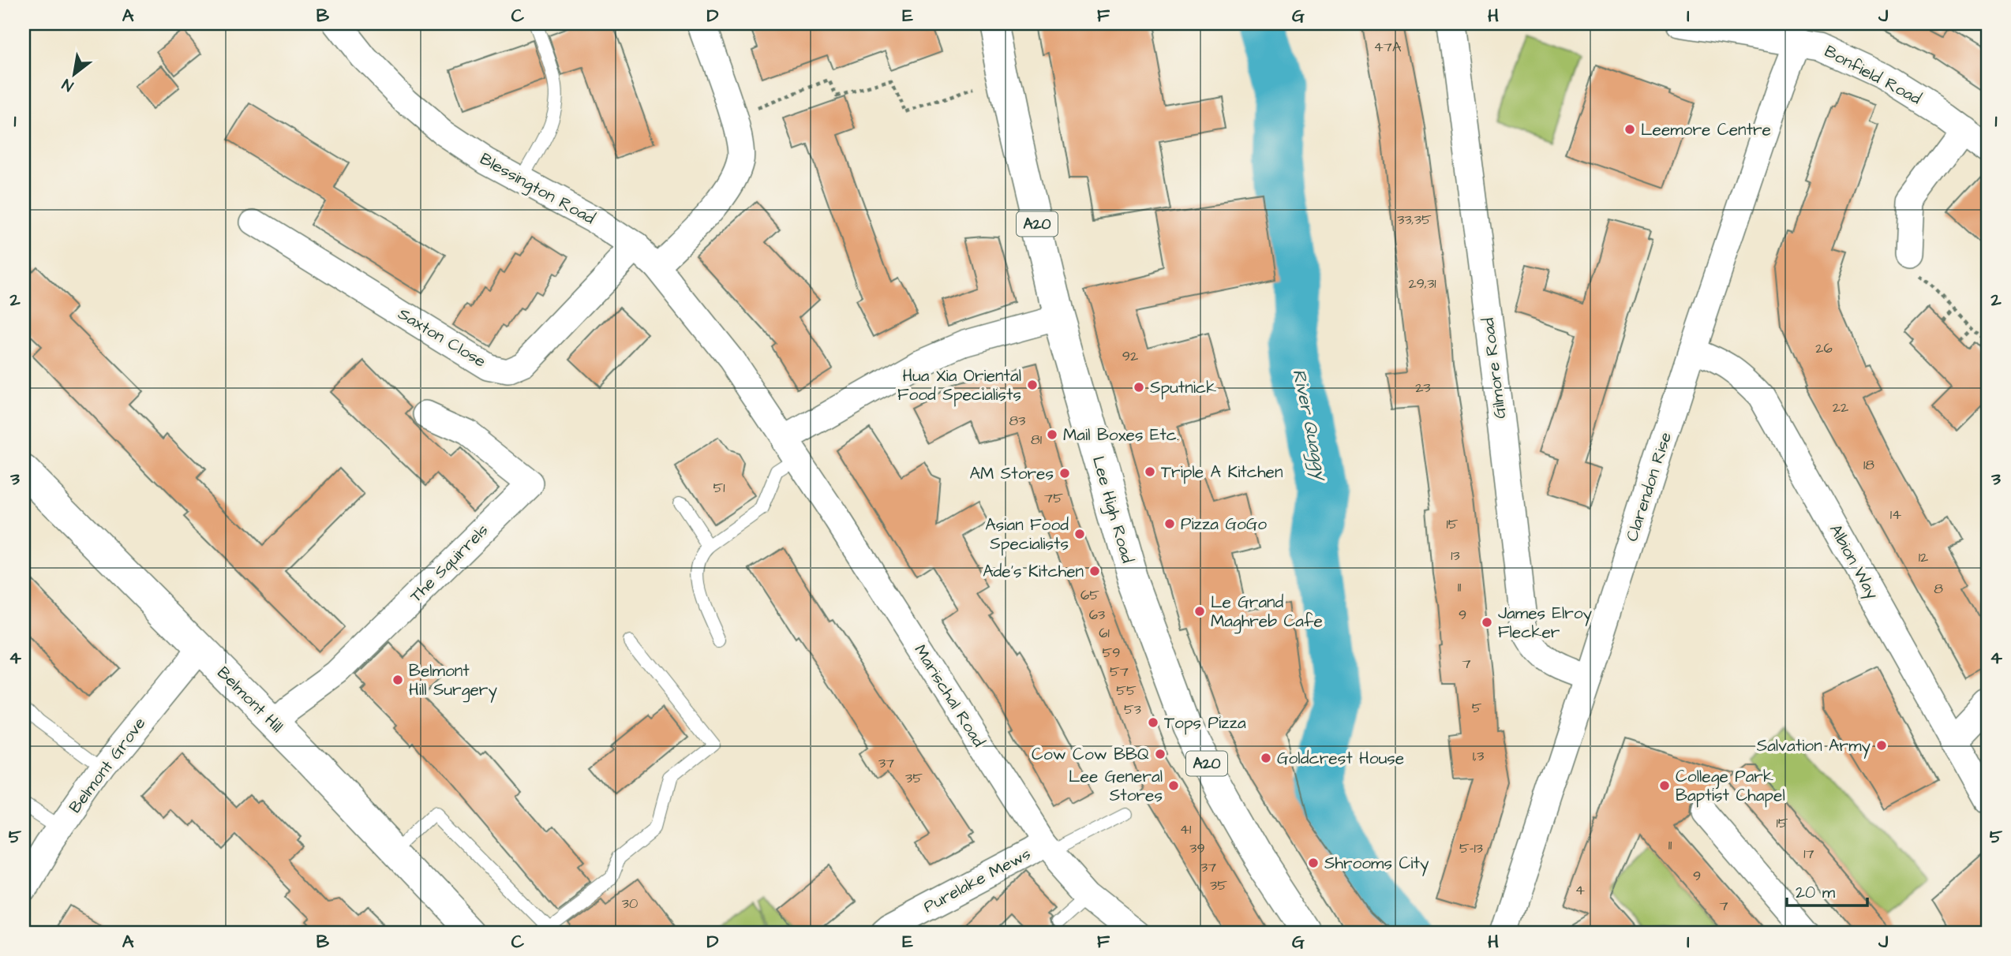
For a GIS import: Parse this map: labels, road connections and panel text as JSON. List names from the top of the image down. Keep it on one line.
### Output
{"streets":{"main road":["A20","Lee High Road","Belmont Hill"],"street":["Bonfield Road","Blessington Road","Saxton Close","Gilmore Road","Clarendon Rise","Albion Way","The Squirrels","Marischal Road","Belmont Grove","Purelake Mews"]},"crossings":[["Bonfield Road","Clarendon Rise"],["Blessington Road","Saxton Close"],["Blessington Road","Marischal Road"],["Gilmore Road","Clarendon Rise"],["Clarendon Rise","Albion Way"],["The Squirrels","Belmont Hill"],["Marischal Road","Purelake Mews"],["Belmont Hill","Belmont Grove"]],"water":["River Quaggy"],"places":["Leemore Centre","Hua Xia Oriental Food Specialists","Sputnick","Mail Boxes Etc.","Triple A Kitchen","AM Stores","Pizza GoGo","Asian Food Specialists","Ade's Kitchen","Le Grand Maghreb Cafe","James Elroy Flecker","Belmont Hill Surgery","Tops Pizza","Salvation Army","Cow Cow BBQ","Goldcrest House","Lee General Stores","College Park Baptist Chapel","Shrooms City"],"house_numbers":["47A","33,35","29,31","26","92","23","22","83","81","18","51","75","14","15","13","12","11","8","65","63","9","61","59","7","57","55","5","53","1,3","37","35","15","41","11","39","5-13","17","37","9","35","4","30","7"],"scale_bar":"20 m","north":"bottom left","grid":{"columns":["A","B","C","D","E","F","G","H","I","J"],"rows":["1","2","3","4","5"]}}
